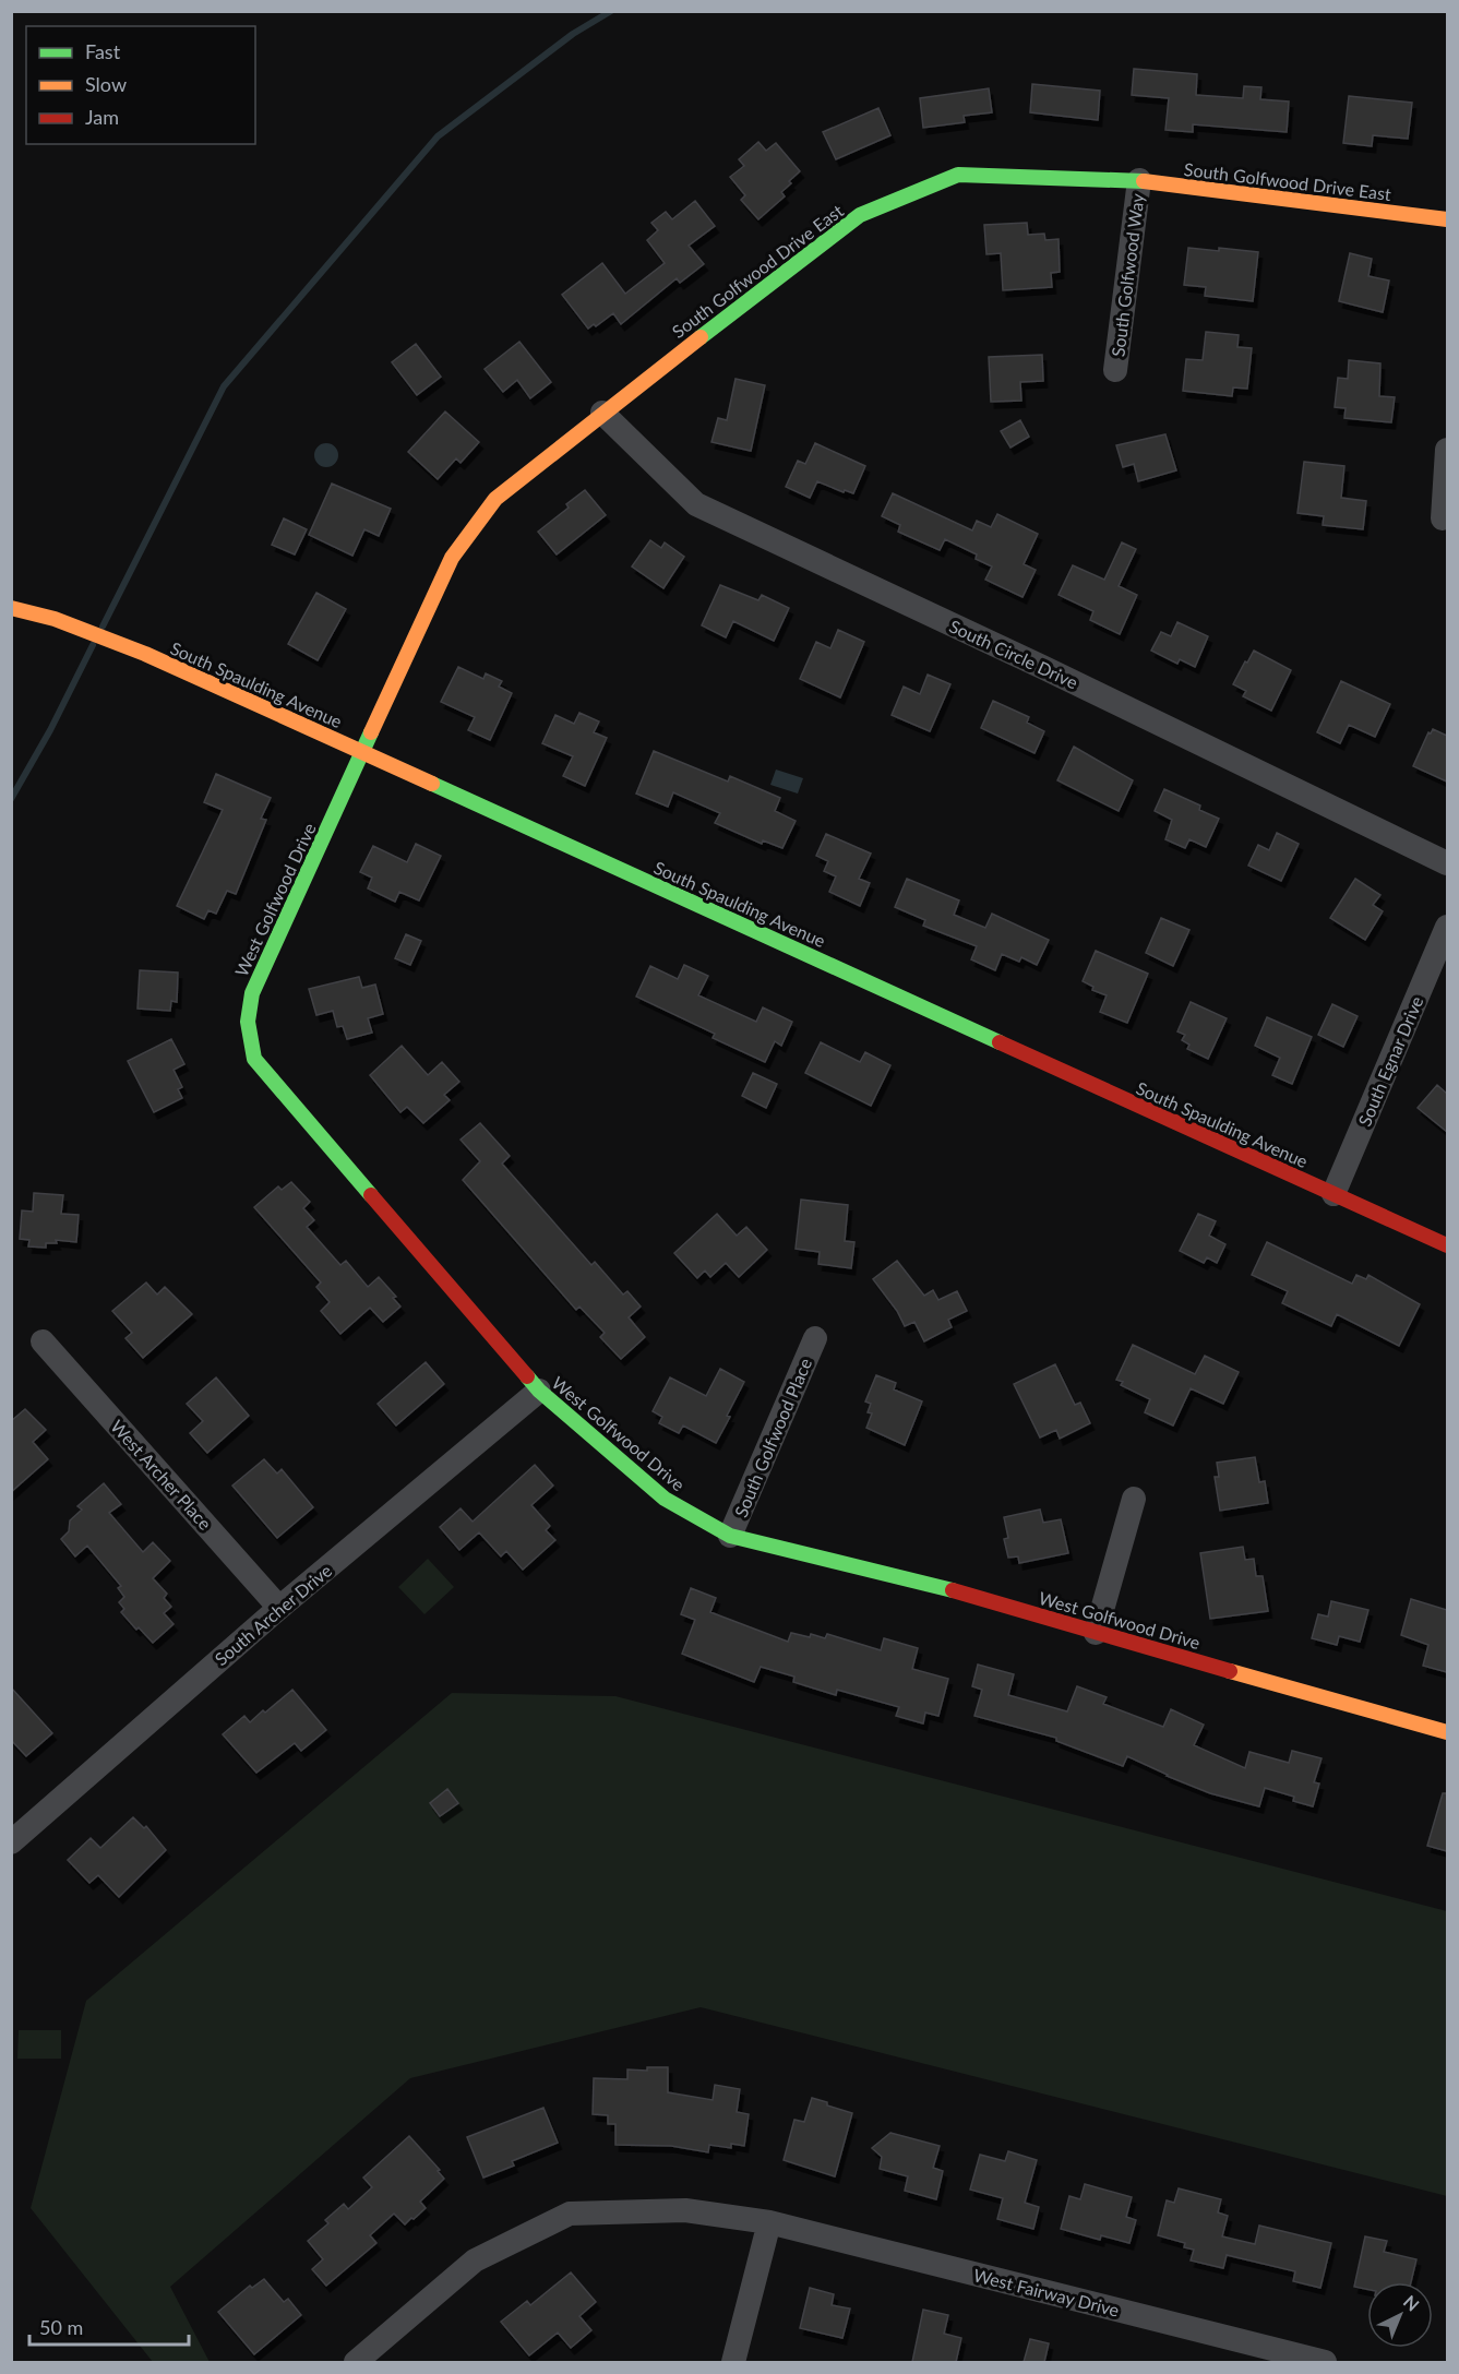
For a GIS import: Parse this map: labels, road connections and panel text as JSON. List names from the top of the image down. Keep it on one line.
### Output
{"streets":{"street":["South Golfwood Drive East","South Golfwood Way","South Circle Drive","South Spaulding Avenue","West Golfwood Drive","South Egnar Drive","South Golfwood Place","West Archer Place","South Archer Drive","West Fairway Drive"]},"crossings":[["South Golfwood Drive East","South Golfwood Way"],["South Golfwood Drive East","South Circle Drive"],["South Golfwood Drive East","South Spaulding Avenue"],["South Golfwood Drive East","West Golfwood Drive"],["South Spaulding Avenue","West Golfwood Drive"],["South Spaulding Avenue","South Egnar Drive"],["West Golfwood Drive","South Golfwood Place"],["West Golfwood Drive","South Archer Drive"],["West Archer Place","South Archer Drive"]],"legend":["Fast","Slow","Jam"],"scale_bar":"50 m","north":"top right"}
